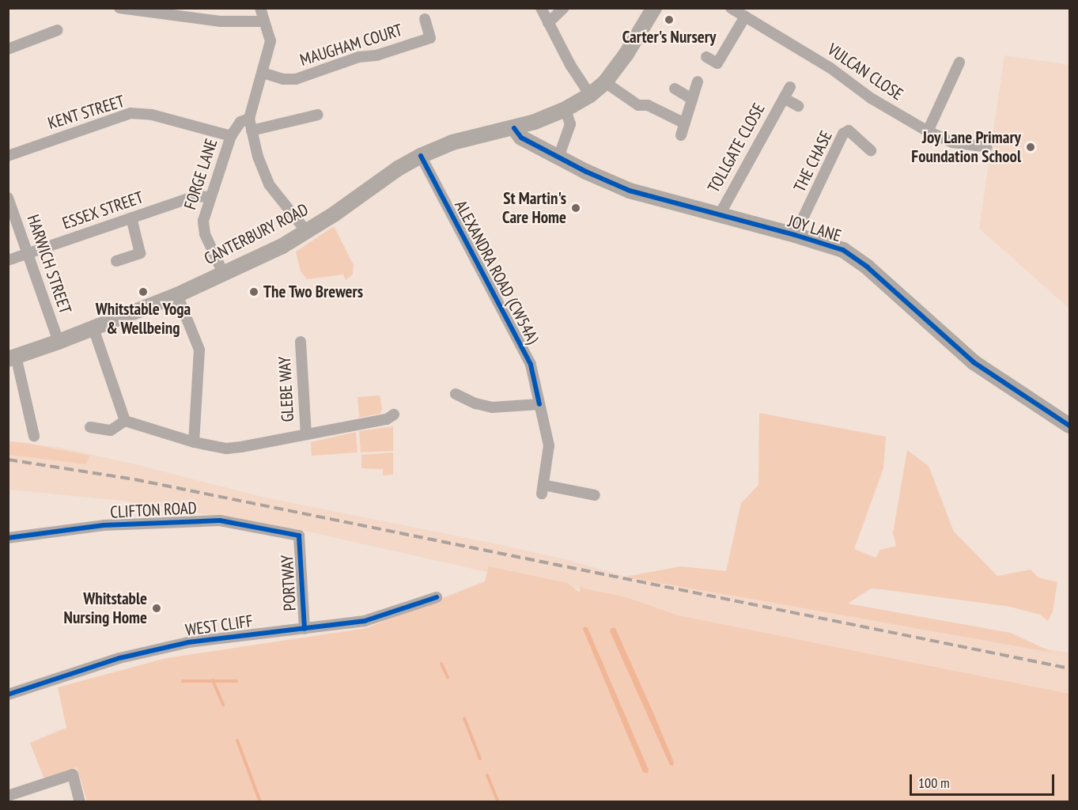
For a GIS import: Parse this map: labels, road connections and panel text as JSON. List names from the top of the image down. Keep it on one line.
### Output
{"streets":{"main road":["JOY LANE","CANTERBURY ROAD"],"street":["MAUGHAM COURT","VULCAN CLOSE","KENT STREET","TOLLGATE CLOSE","THE CHASE","FORGE LANE","ESSEX STREET","HARWICH STREET","ALEXANDRA ROAD (CW54A)","GLEBE WAY","CLIFTON ROAD","PORTWAY","WEST CLIFF"]},"crossings":[["KENT STREET","FORGE LANE"],["TOLLGATE CLOSE","JOY LANE"],["THE CHASE","JOY LANE"],["FORGE LANE","ESSEX STREET"],["FORGE LANE","CANTERBURY ROAD"],["ESSEX STREET","HARWICH STREET"],["JOY LANE","CANTERBURY ROAD"],["CANTERBURY ROAD","HARWICH STREET"],["CANTERBURY ROAD","ALEXANDRA ROAD (CW54A)"],["CLIFTON ROAD","PORTWAY"],["PORTWAY","WEST CLIFF"]],"places":["Carter's Nursery","Joy Lane Primary Foundation School","St Martin's Care Home","Whitstable Yoga & Wellbeing","The Two Brewers","Whitstable Nursing Home"],"scale_bar":"100 m"}
